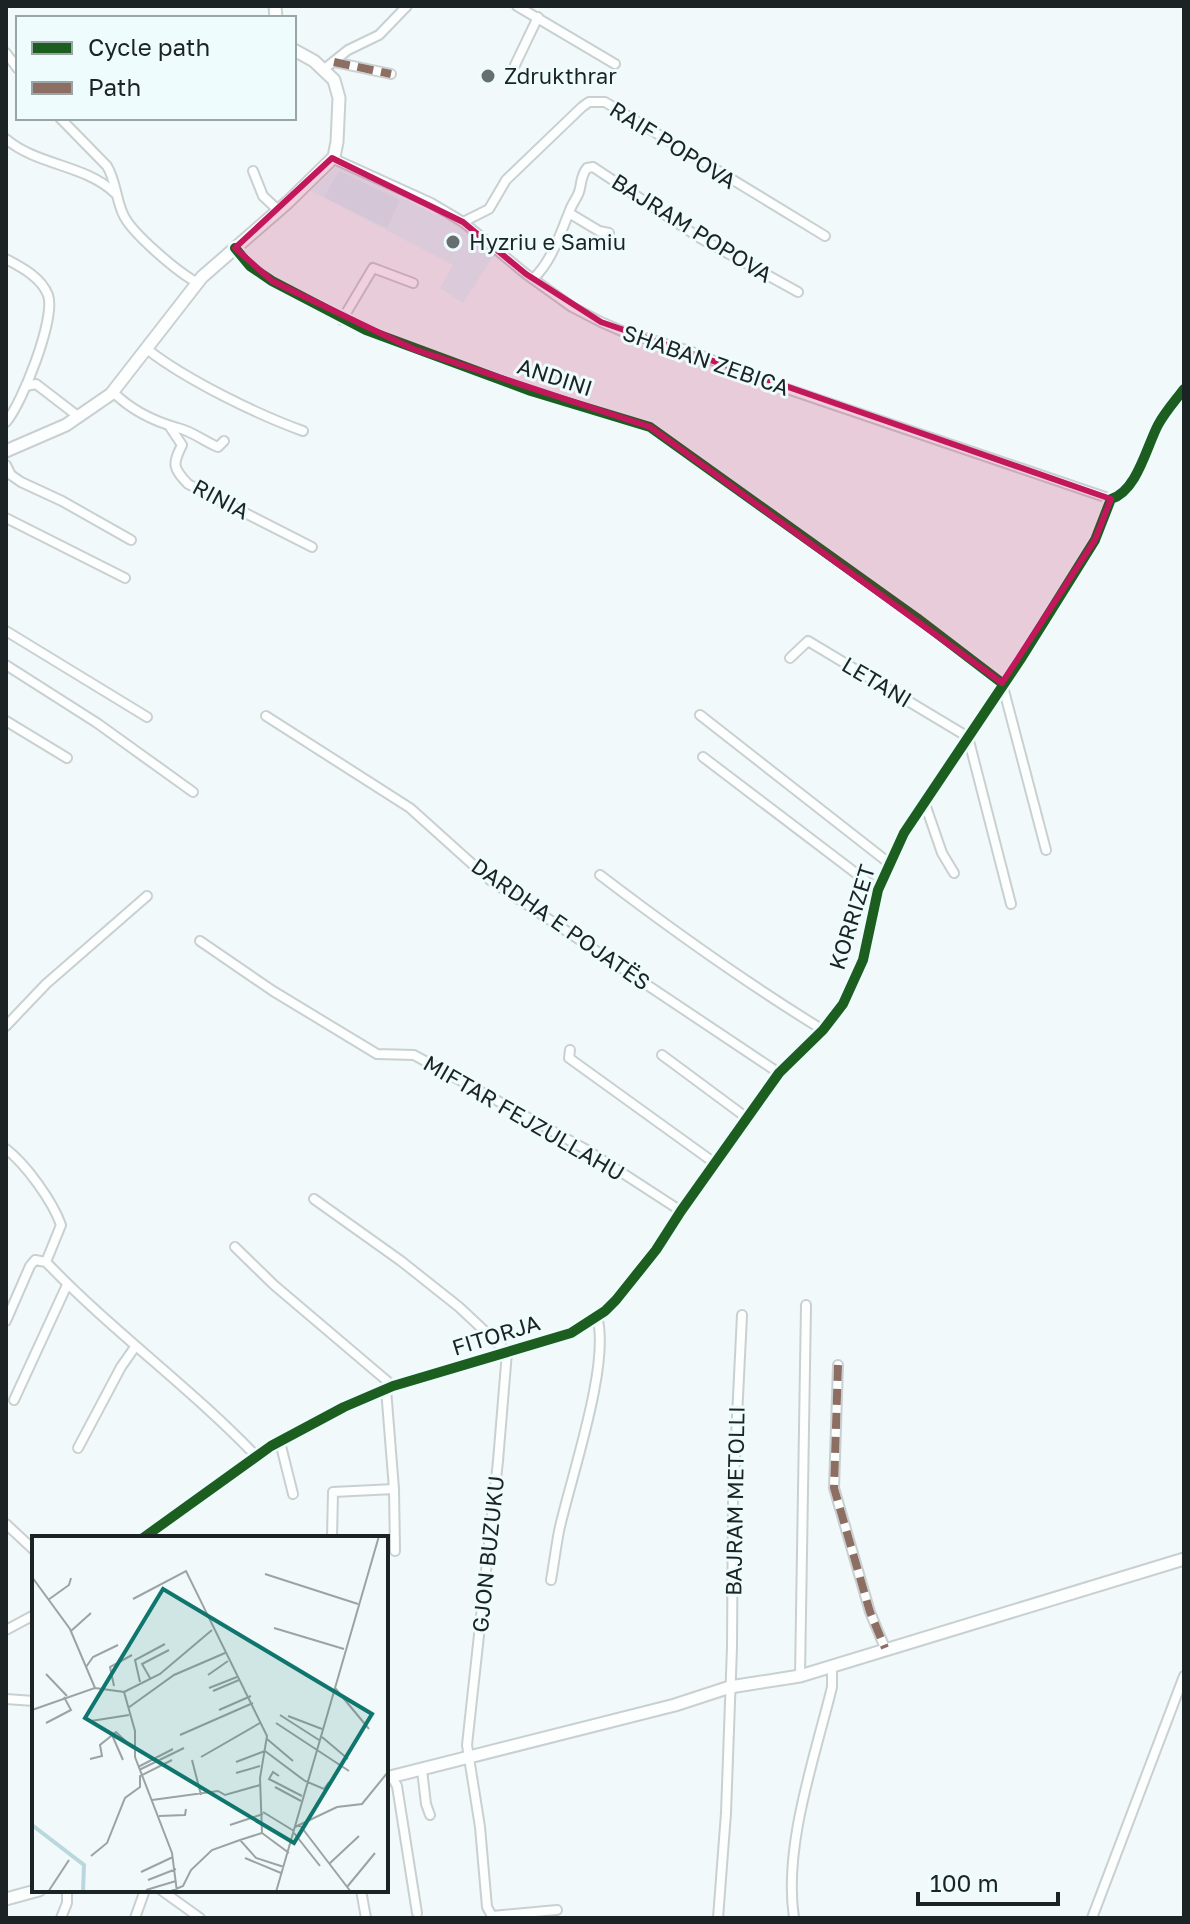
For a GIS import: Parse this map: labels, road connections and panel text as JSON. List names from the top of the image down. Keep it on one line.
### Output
{"streets":{"street":["RAIF POPOVA","BAJRAM POPOVA","SHABAN ZEBICA","ANDINI","RINIA","LETANI","KORRIZET","DARDHA E POJATËS","MIFTAR FEJZULLAHU","FITORJA","BAJRAM METOLLI","GJON BUZUKU"]},"crossings":[["RAIF POPOVA","SHABAN ZEBICA"],["BAJRAM POPOVA","SHABAN ZEBICA"],["SHABAN ZEBICA","KORRIZET"],["ANDINI","KORRIZET"],["LETANI","KORRIZET"],["KORRIZET","DARDHA E POJATËS"],["KORRIZET","FITORJA"],["DARDHA E POJATËS","FITORJA"],["MIFTAR FEJZULLAHU","FITORJA"],["FITORJA","GJON BUZUKU"]],"places":["Zdrukthrar","Hyzriu e Samiu"],"legend":["Cycle path","Path"],"scale_bar":"100 m"}
